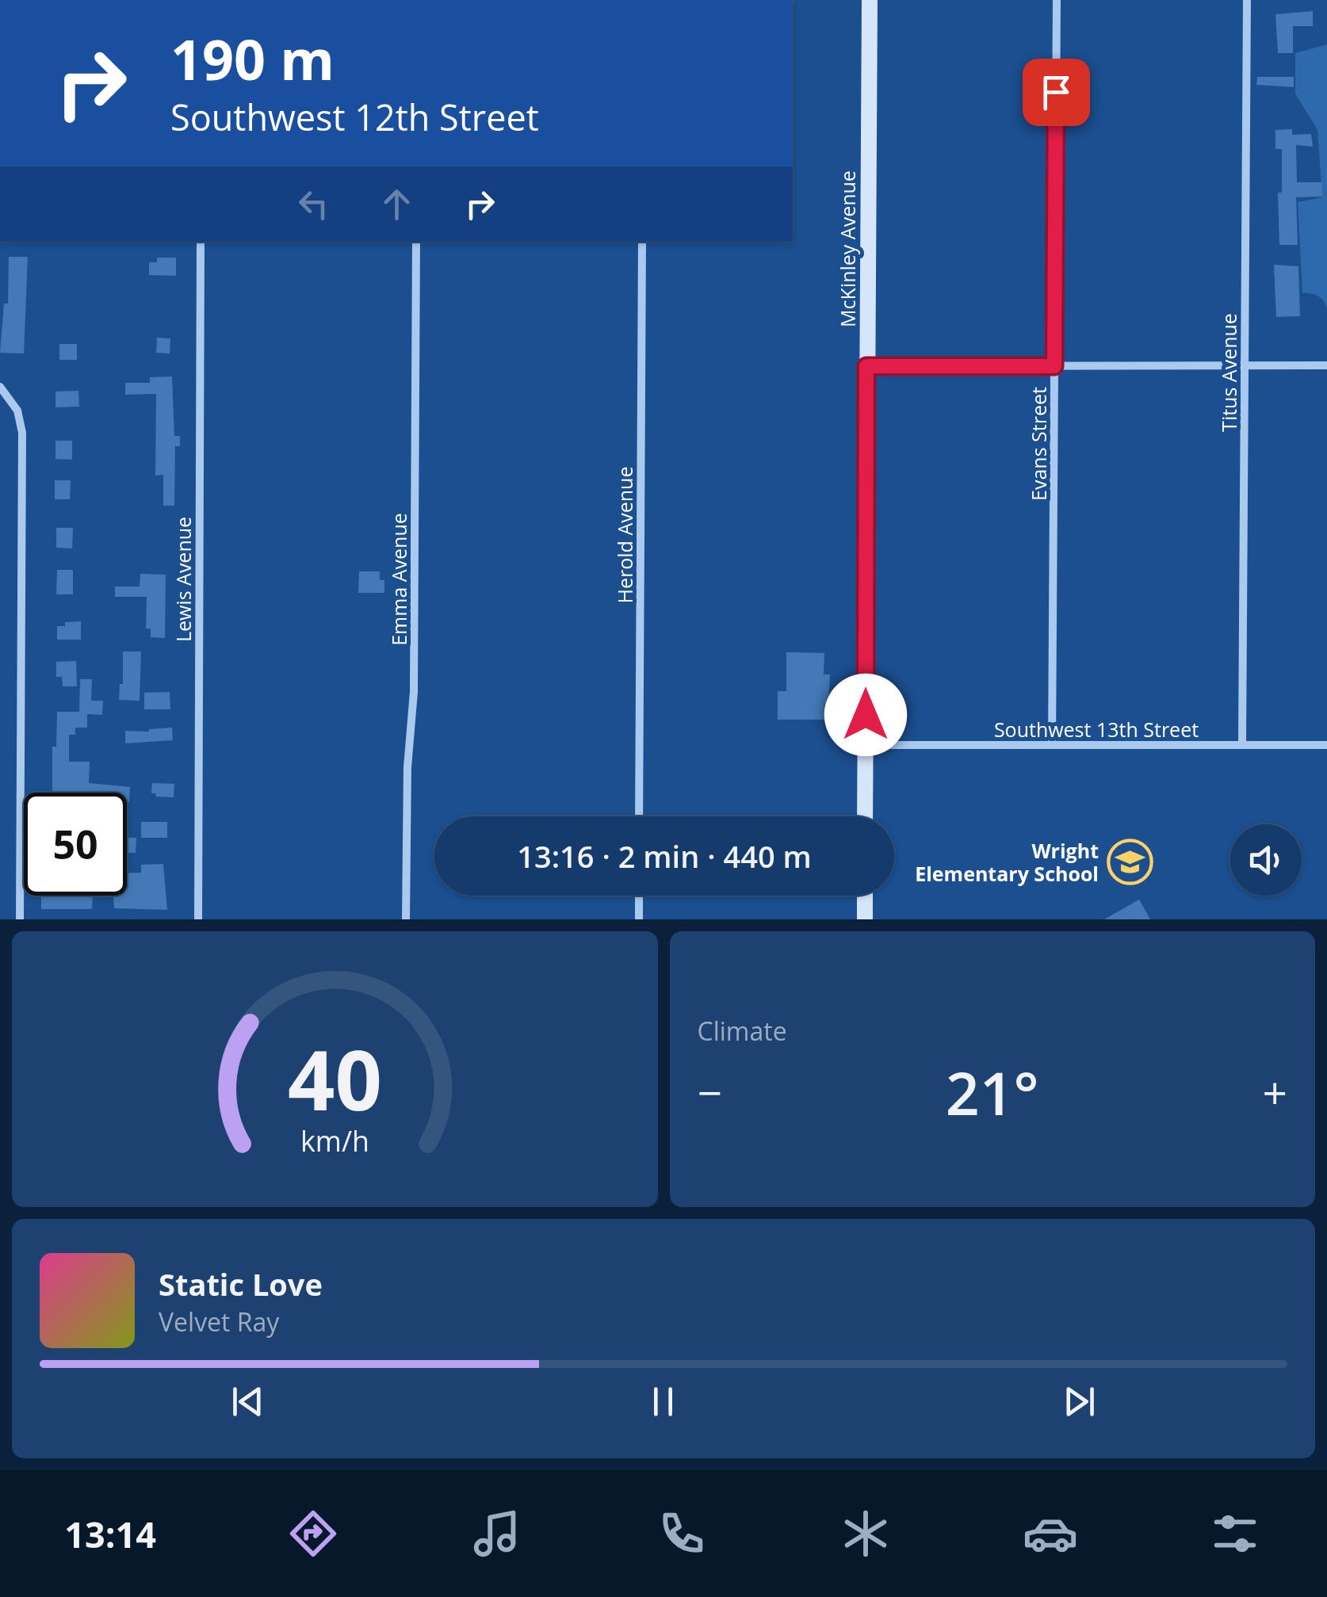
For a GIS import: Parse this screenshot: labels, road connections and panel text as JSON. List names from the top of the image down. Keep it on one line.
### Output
{"streets":{"main road":["McKinley Avenue"],"street":["Titus Avenue","Evans Street","Herold Avenue","Lewis Avenue","Emma Avenue","Southwest 13th Street"]},"crossings":[["McKinley Avenue","Southwest 13th Street"],["Titus Avenue","Southwest 13th Street"],["Evans Street","Southwest 13th Street"]],"places":{"school or university":["Wright Elementary School"]},"page":{"turn":["190 m","Southwest 12th Street"],"limit":"50","trip":"13:16 · 2 min · 440 m","tile":"Climate","heat":["−","21°","+"],"song":["Static Love","Velvet Ray"],"tabs":"13:14","gauge":["40","km/h"]}}
